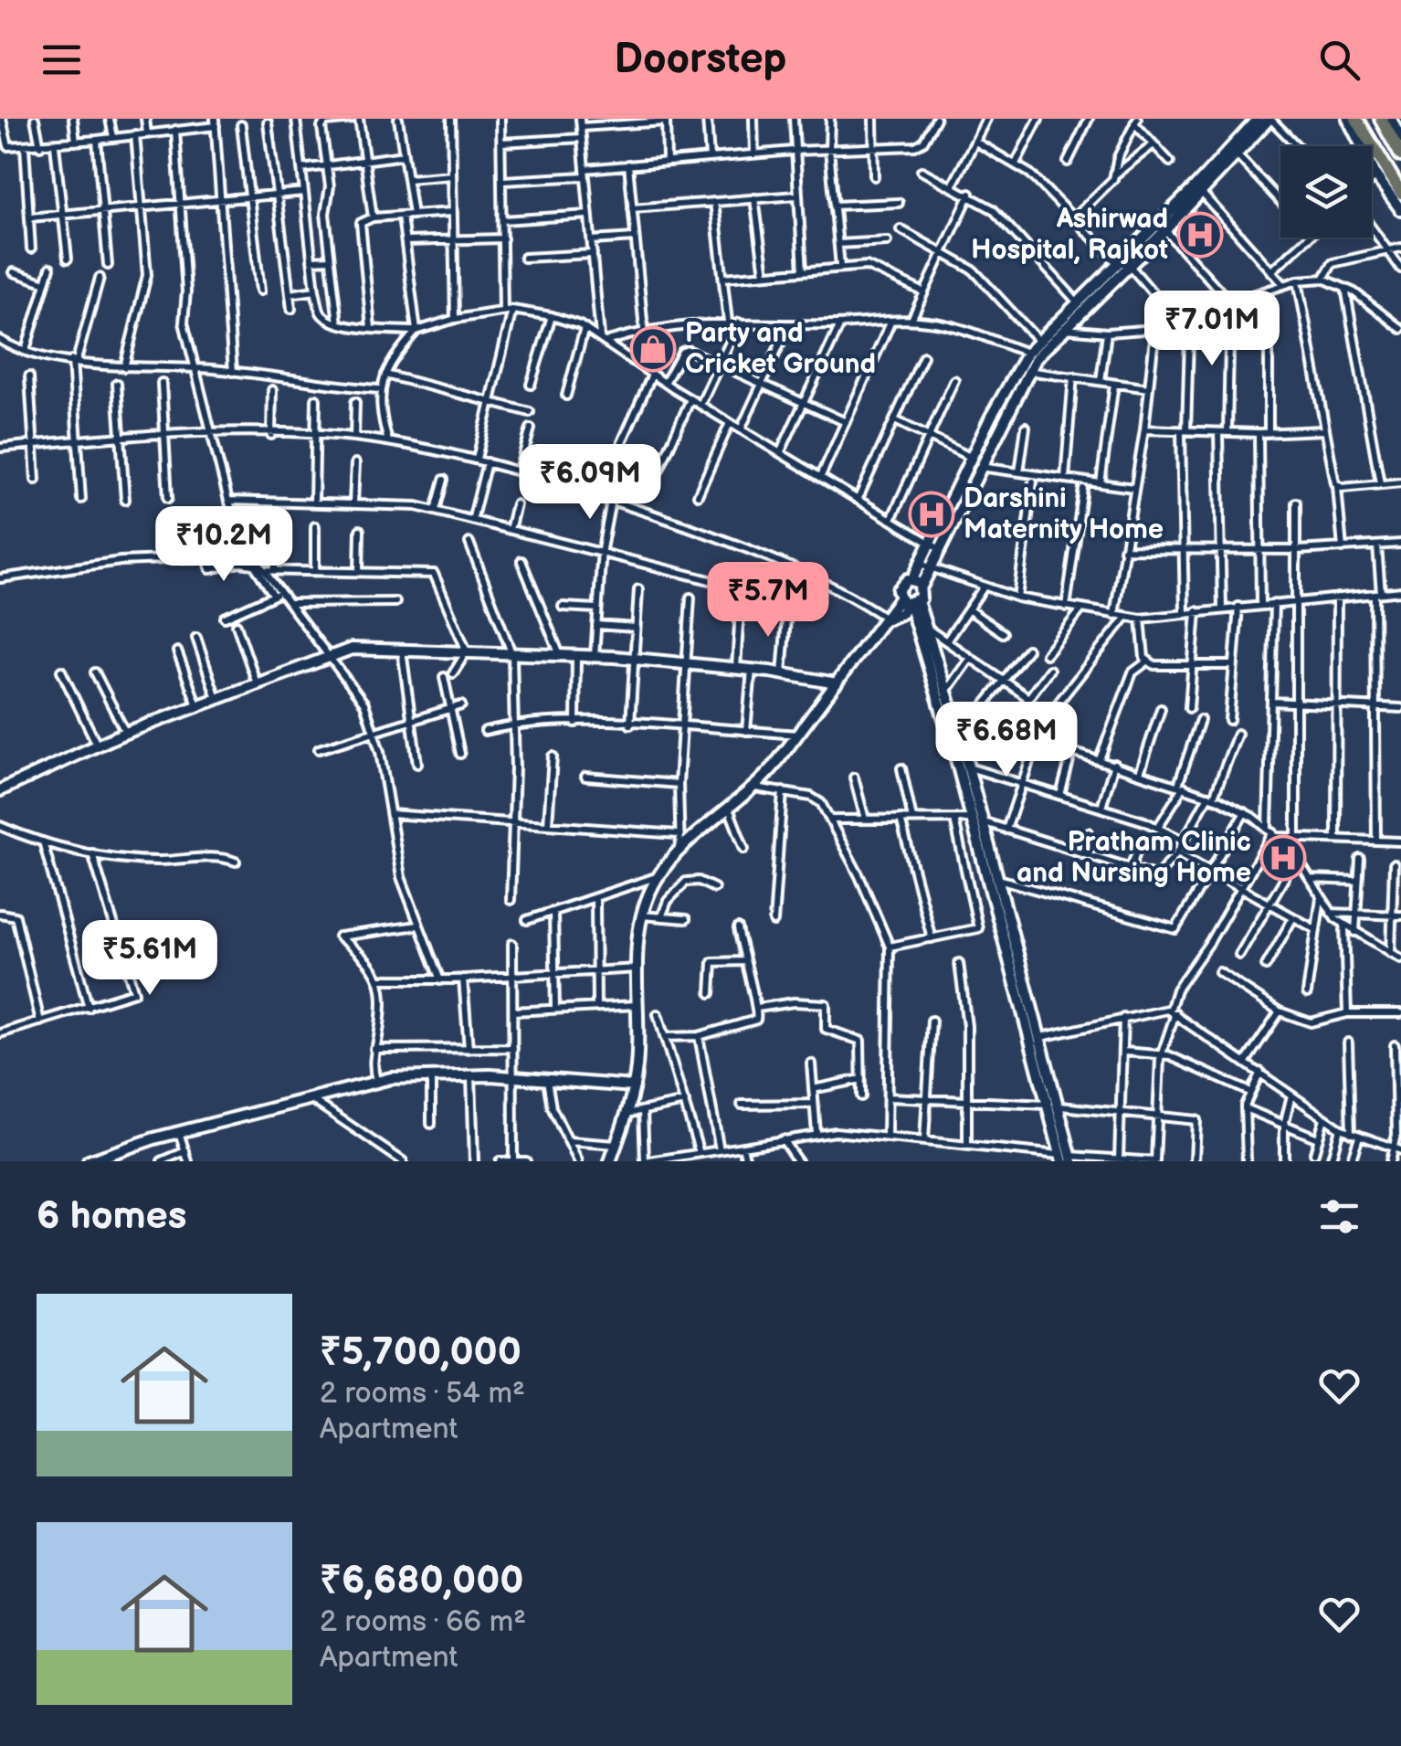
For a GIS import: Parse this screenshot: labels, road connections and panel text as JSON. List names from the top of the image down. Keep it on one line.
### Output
{"places":{"hospital":["Ashirwad Hospital, Rajkot","Darshini Maternity Home","Pratham Clinic and Nursing Home"],"shop":["Party and Cricket Ground"]},"page":{"header":"Doorstep","price":["₹7.01M","₹6.09M","₹10.2M","₹5.7M","₹6.68M","₹5.61M"],"heading":"6 homes","list":[{"name":"₹5,700,000","note":"2 rooms · 54 m² · Apartment"},{"name":"₹6,680,000","note":"2 rooms · 66 m² · Apartment"}]}}
